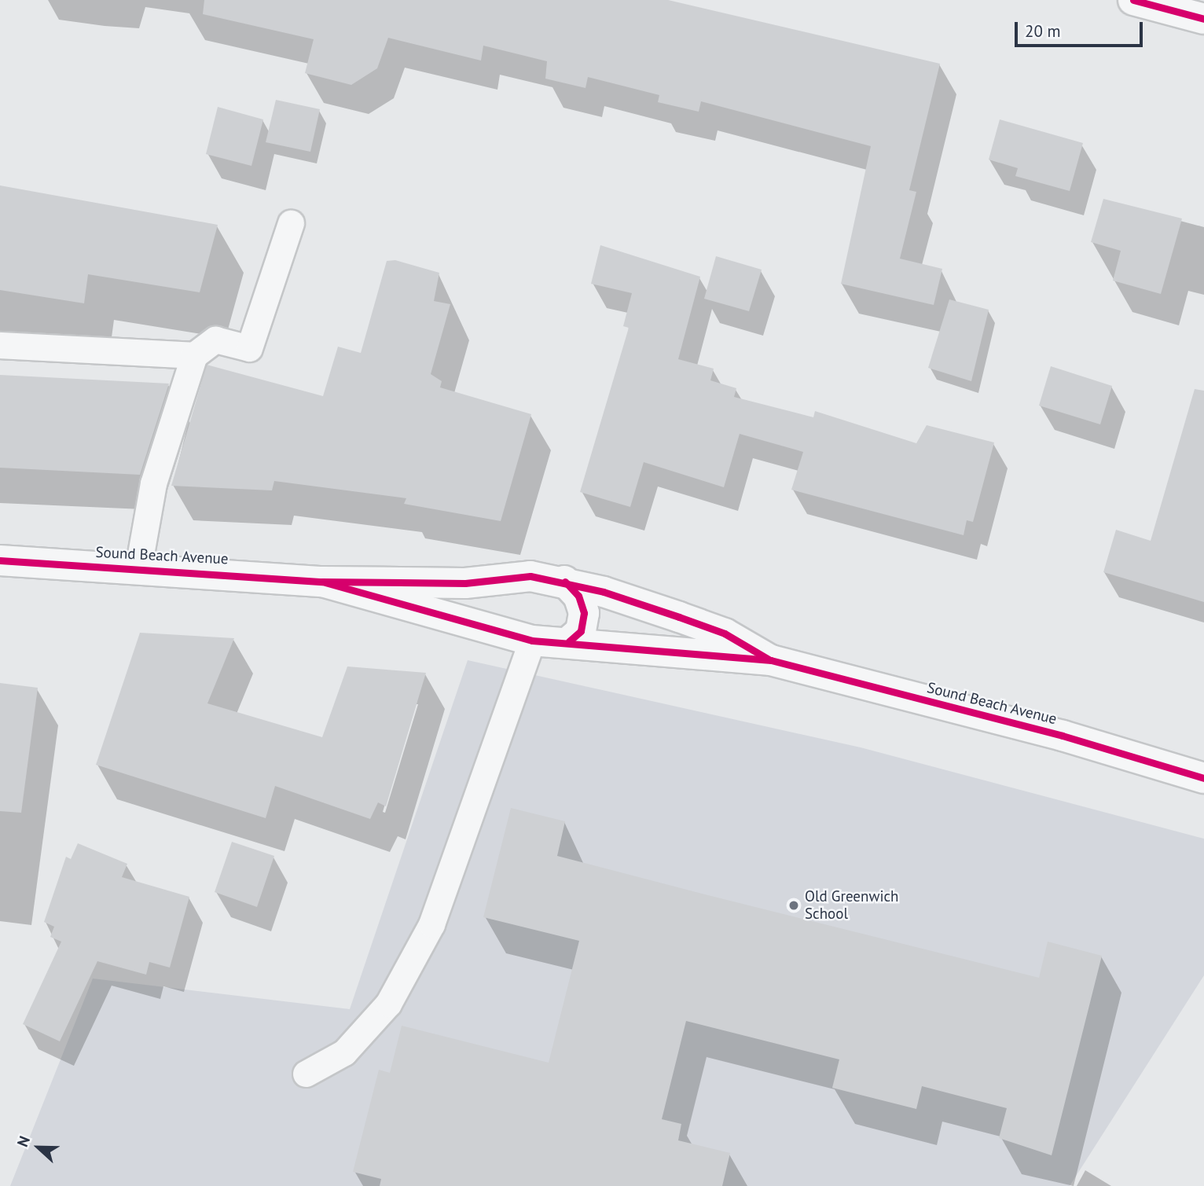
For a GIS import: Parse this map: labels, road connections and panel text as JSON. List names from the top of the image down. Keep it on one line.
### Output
{"streets":{"street":["Sound Beach Avenue"]},"places":["Old Greenwich School"],"scale_bar":"20 m","north":"left"}
